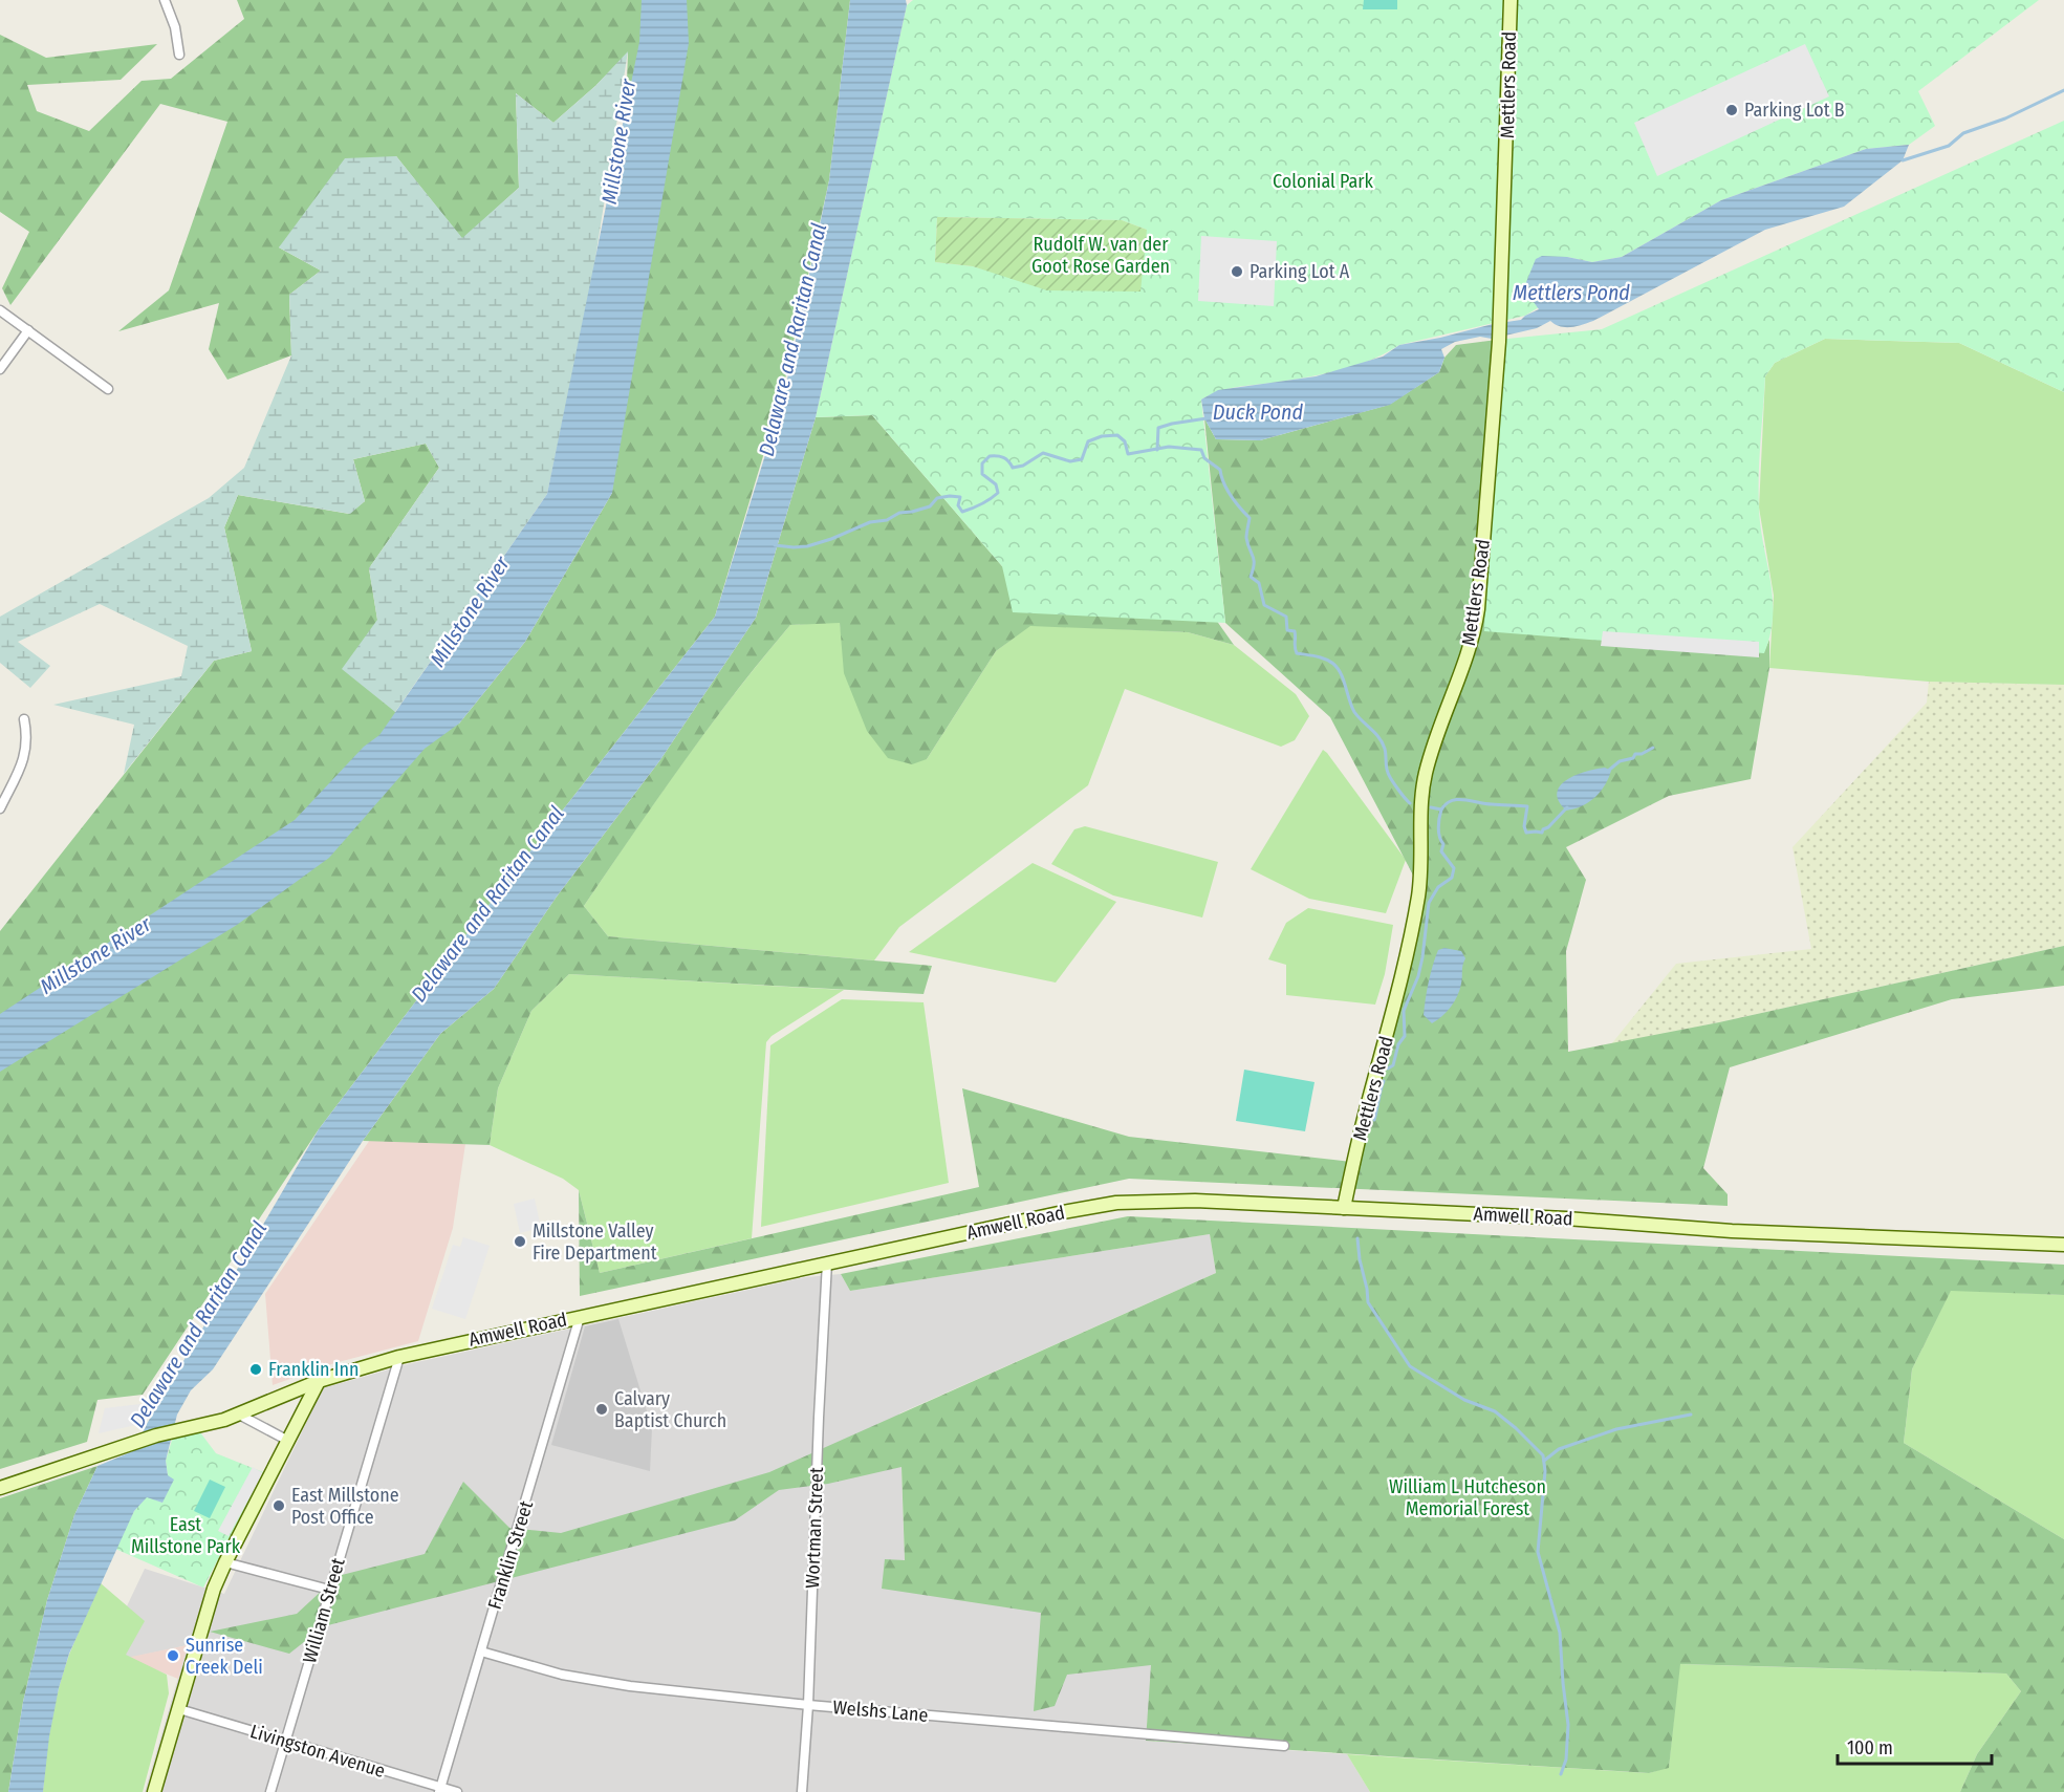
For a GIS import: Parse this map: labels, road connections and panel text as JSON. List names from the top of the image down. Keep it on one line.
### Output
{"streets":{"main road":["Mettlers Road","Amwell Road"],"street":["Wortman Street","Franklin Street","William Street","Welshs Lane","Livingston Avenue"]},"crossings":[["Mettlers Road","Amwell Road"],["Amwell Road","Wortman Street"],["Amwell Road","Franklin Street"],["Amwell Road","William Street"],["Wortman Street","Welshs Lane"],["Franklin Street","Welshs Lane"],["Franklin Street","Livingston Avenue"],["William Street","Livingston Avenue"]],"water":["Millstone River","Mettlers Pond","Delaware and Raritan Canal","Duck Pond"],"parks":["Colonial Park","Rudolf W. van der Goot Rose Garden","William L Hutcheson Memorial Forest","East Millstone Park"],"places":["Parking Lot B","Parking Lot A","Millstone Valley Fire Department","Franklin Inn","Calvary Baptist Church","East Millstone Post Office","Sunrise Creek Deli"],"scale_bar":"100 m"}
